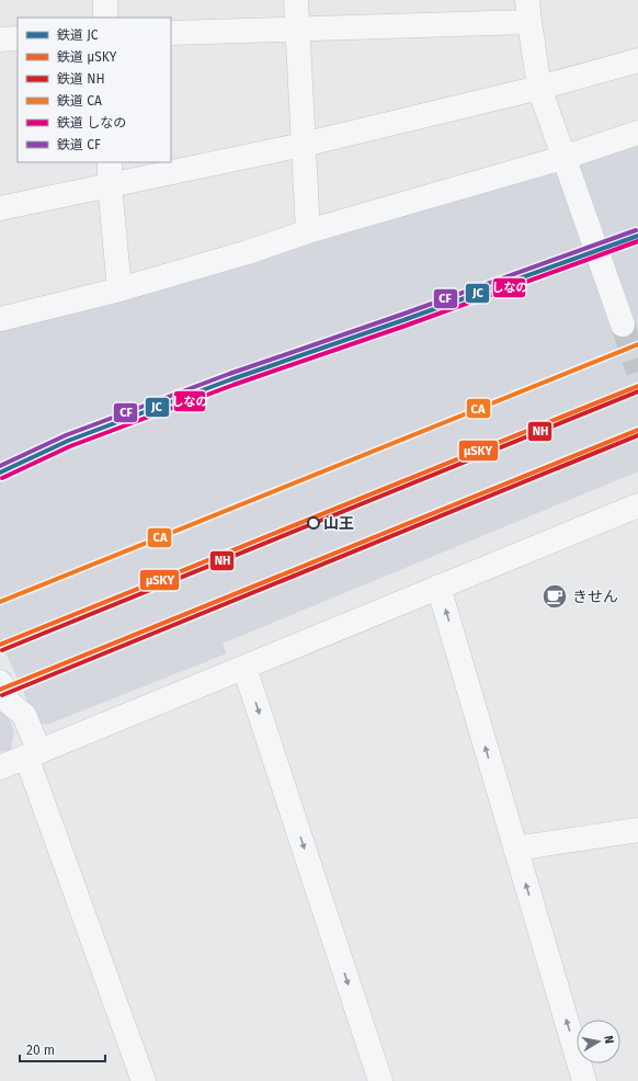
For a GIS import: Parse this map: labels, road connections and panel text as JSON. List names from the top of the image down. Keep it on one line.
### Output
{"places":{"other":["山王"],"cafe":["きせん"]},"lines":["rail line CF","rail line JC","rail line しなの","rail line CA","rail line μSKY","rail line NH"],"legend":["鉄道 JC","鉄道 μSKY","鉄道 NH","鉄道 CA","鉄道 しなの","鉄道 CF"],"scale_bar":"20 m","north":"right"}
